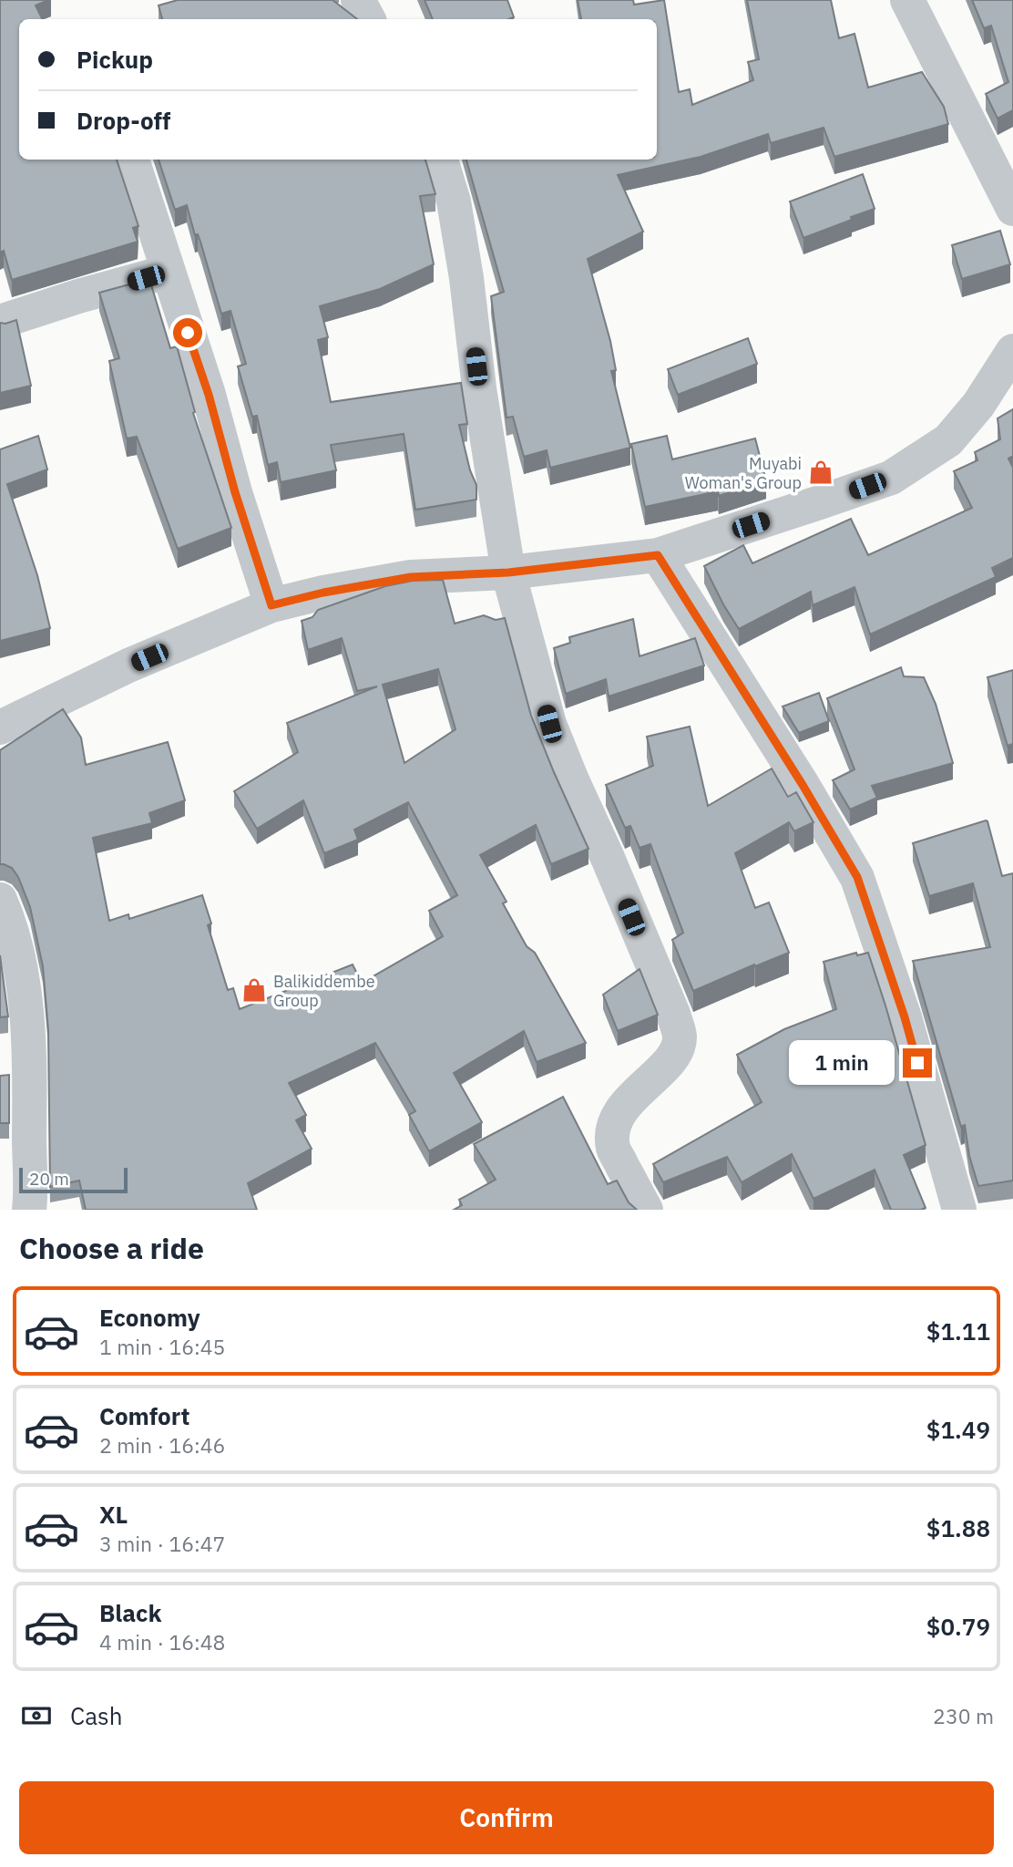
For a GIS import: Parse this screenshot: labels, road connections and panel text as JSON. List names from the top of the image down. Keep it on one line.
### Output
{"places":{"shop":["Muyabi Woman's Group","Balikiddembe Group"]},"scale_bar":"20 m","page":{"banner":["Pickup","Drop-off"],"bubble":"1 min","scale":"20 m","heading":"Choose a ride","list":[{"name":"Economy","note":"1 min · 16:45","value":"$1.11"},{"name":"Comfort","note":"2 min · 16:46","value":"$1.49"},{"name":"XL","note":"3 min · 16:47","value":"$1.88"},{"name":"Black","note":"4 min · 16:48","value":"$0.79"}],"pay":["Cash","230 m"],"buttons":"Confirm"}}
